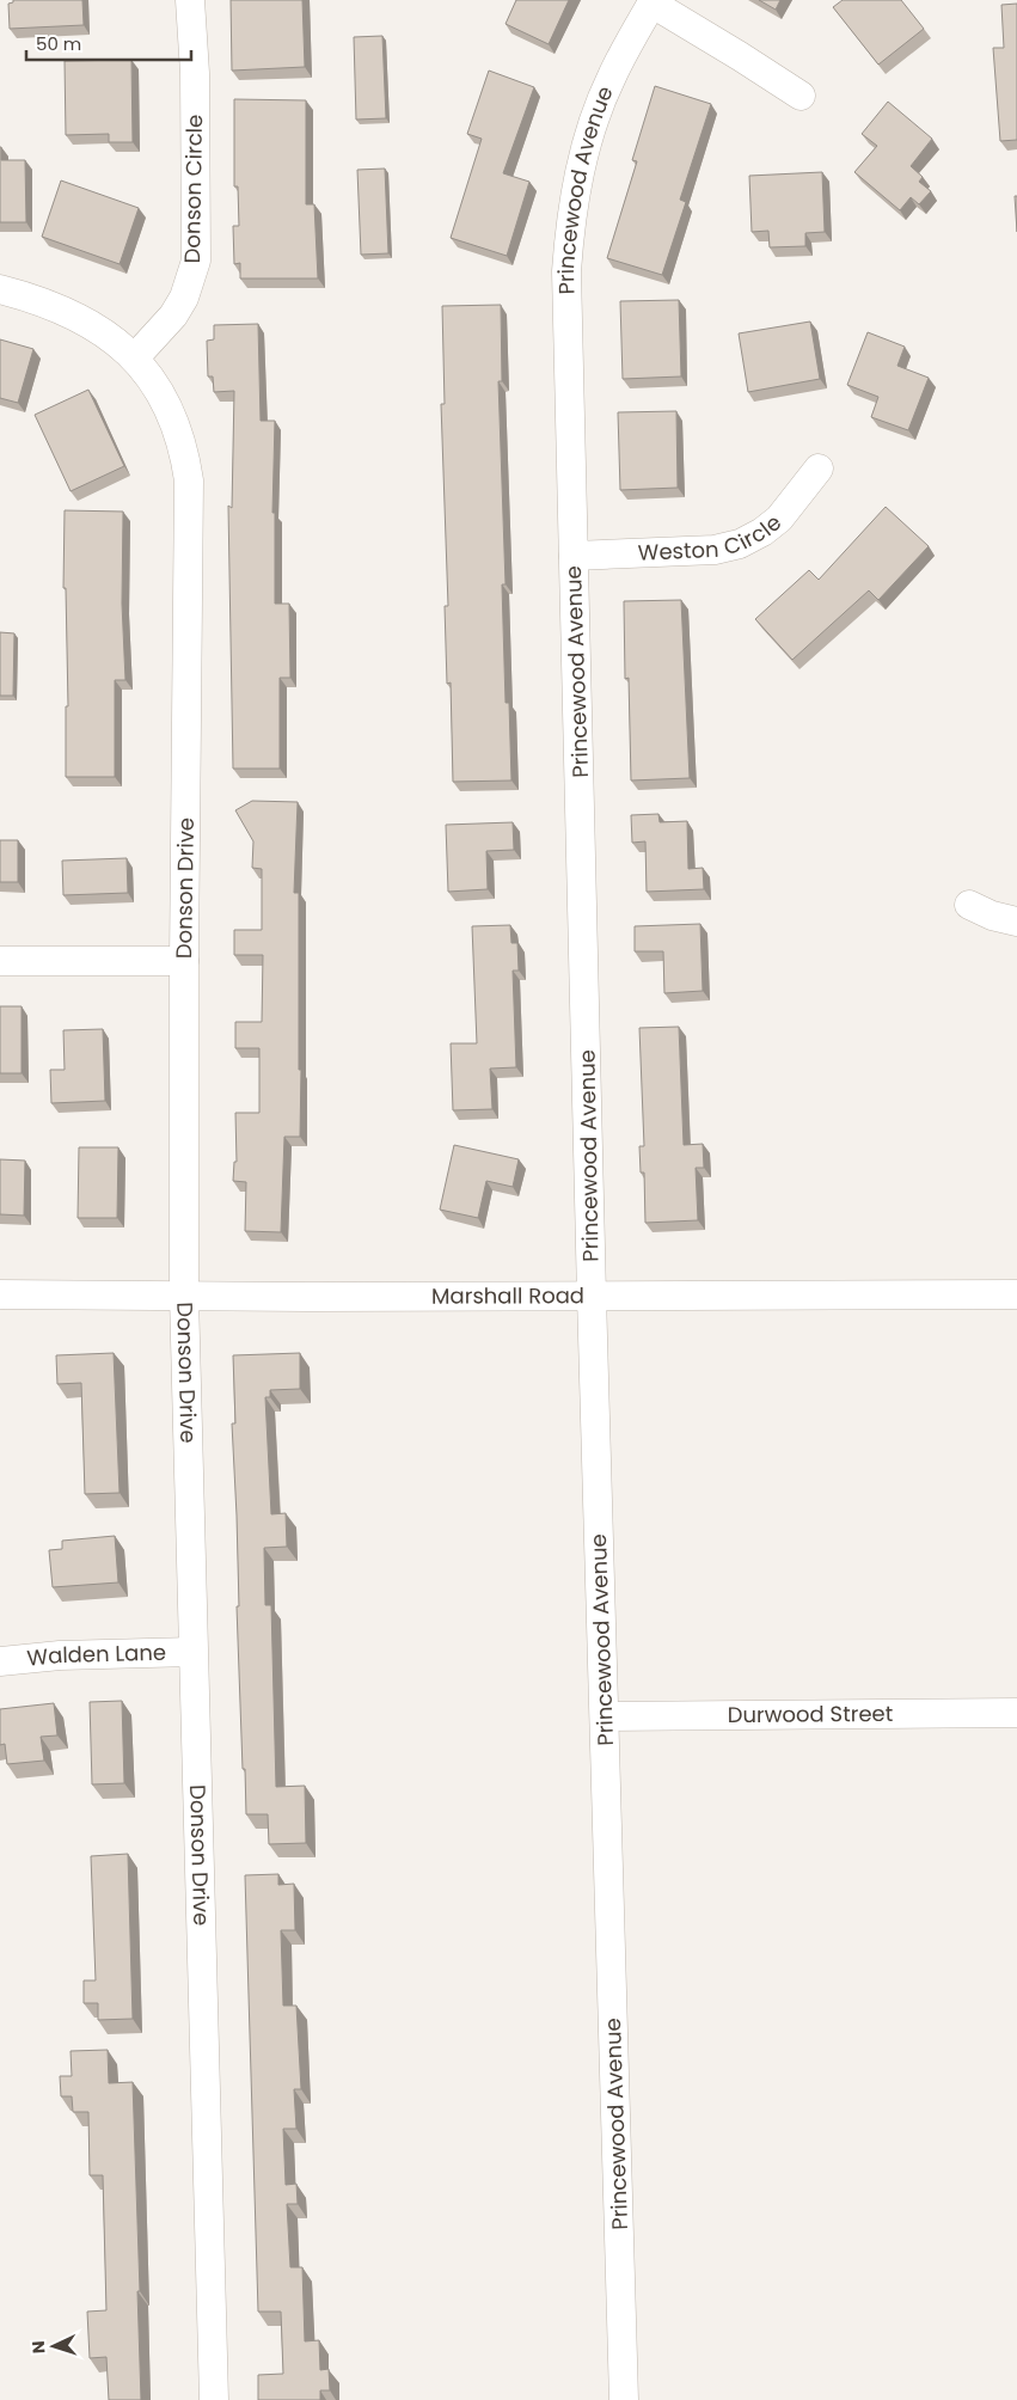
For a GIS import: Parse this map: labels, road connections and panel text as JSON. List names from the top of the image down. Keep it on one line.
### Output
{"streets":{"street":["Donson Circle","Princewood Avenue","Weston Circle","Donson Drive","Marshall Road","Walden Lane","Durwood Street"]},"crossings":[["Donson Circle","Donson Drive"],["Princewood Avenue","Weston Circle"],["Princewood Avenue","Marshall Road"],["Princewood Avenue","Durwood Street"],["Donson Drive","Marshall Road"],["Donson Drive","Walden Lane"]],"scale_bar":"50 m","north":"left"}
